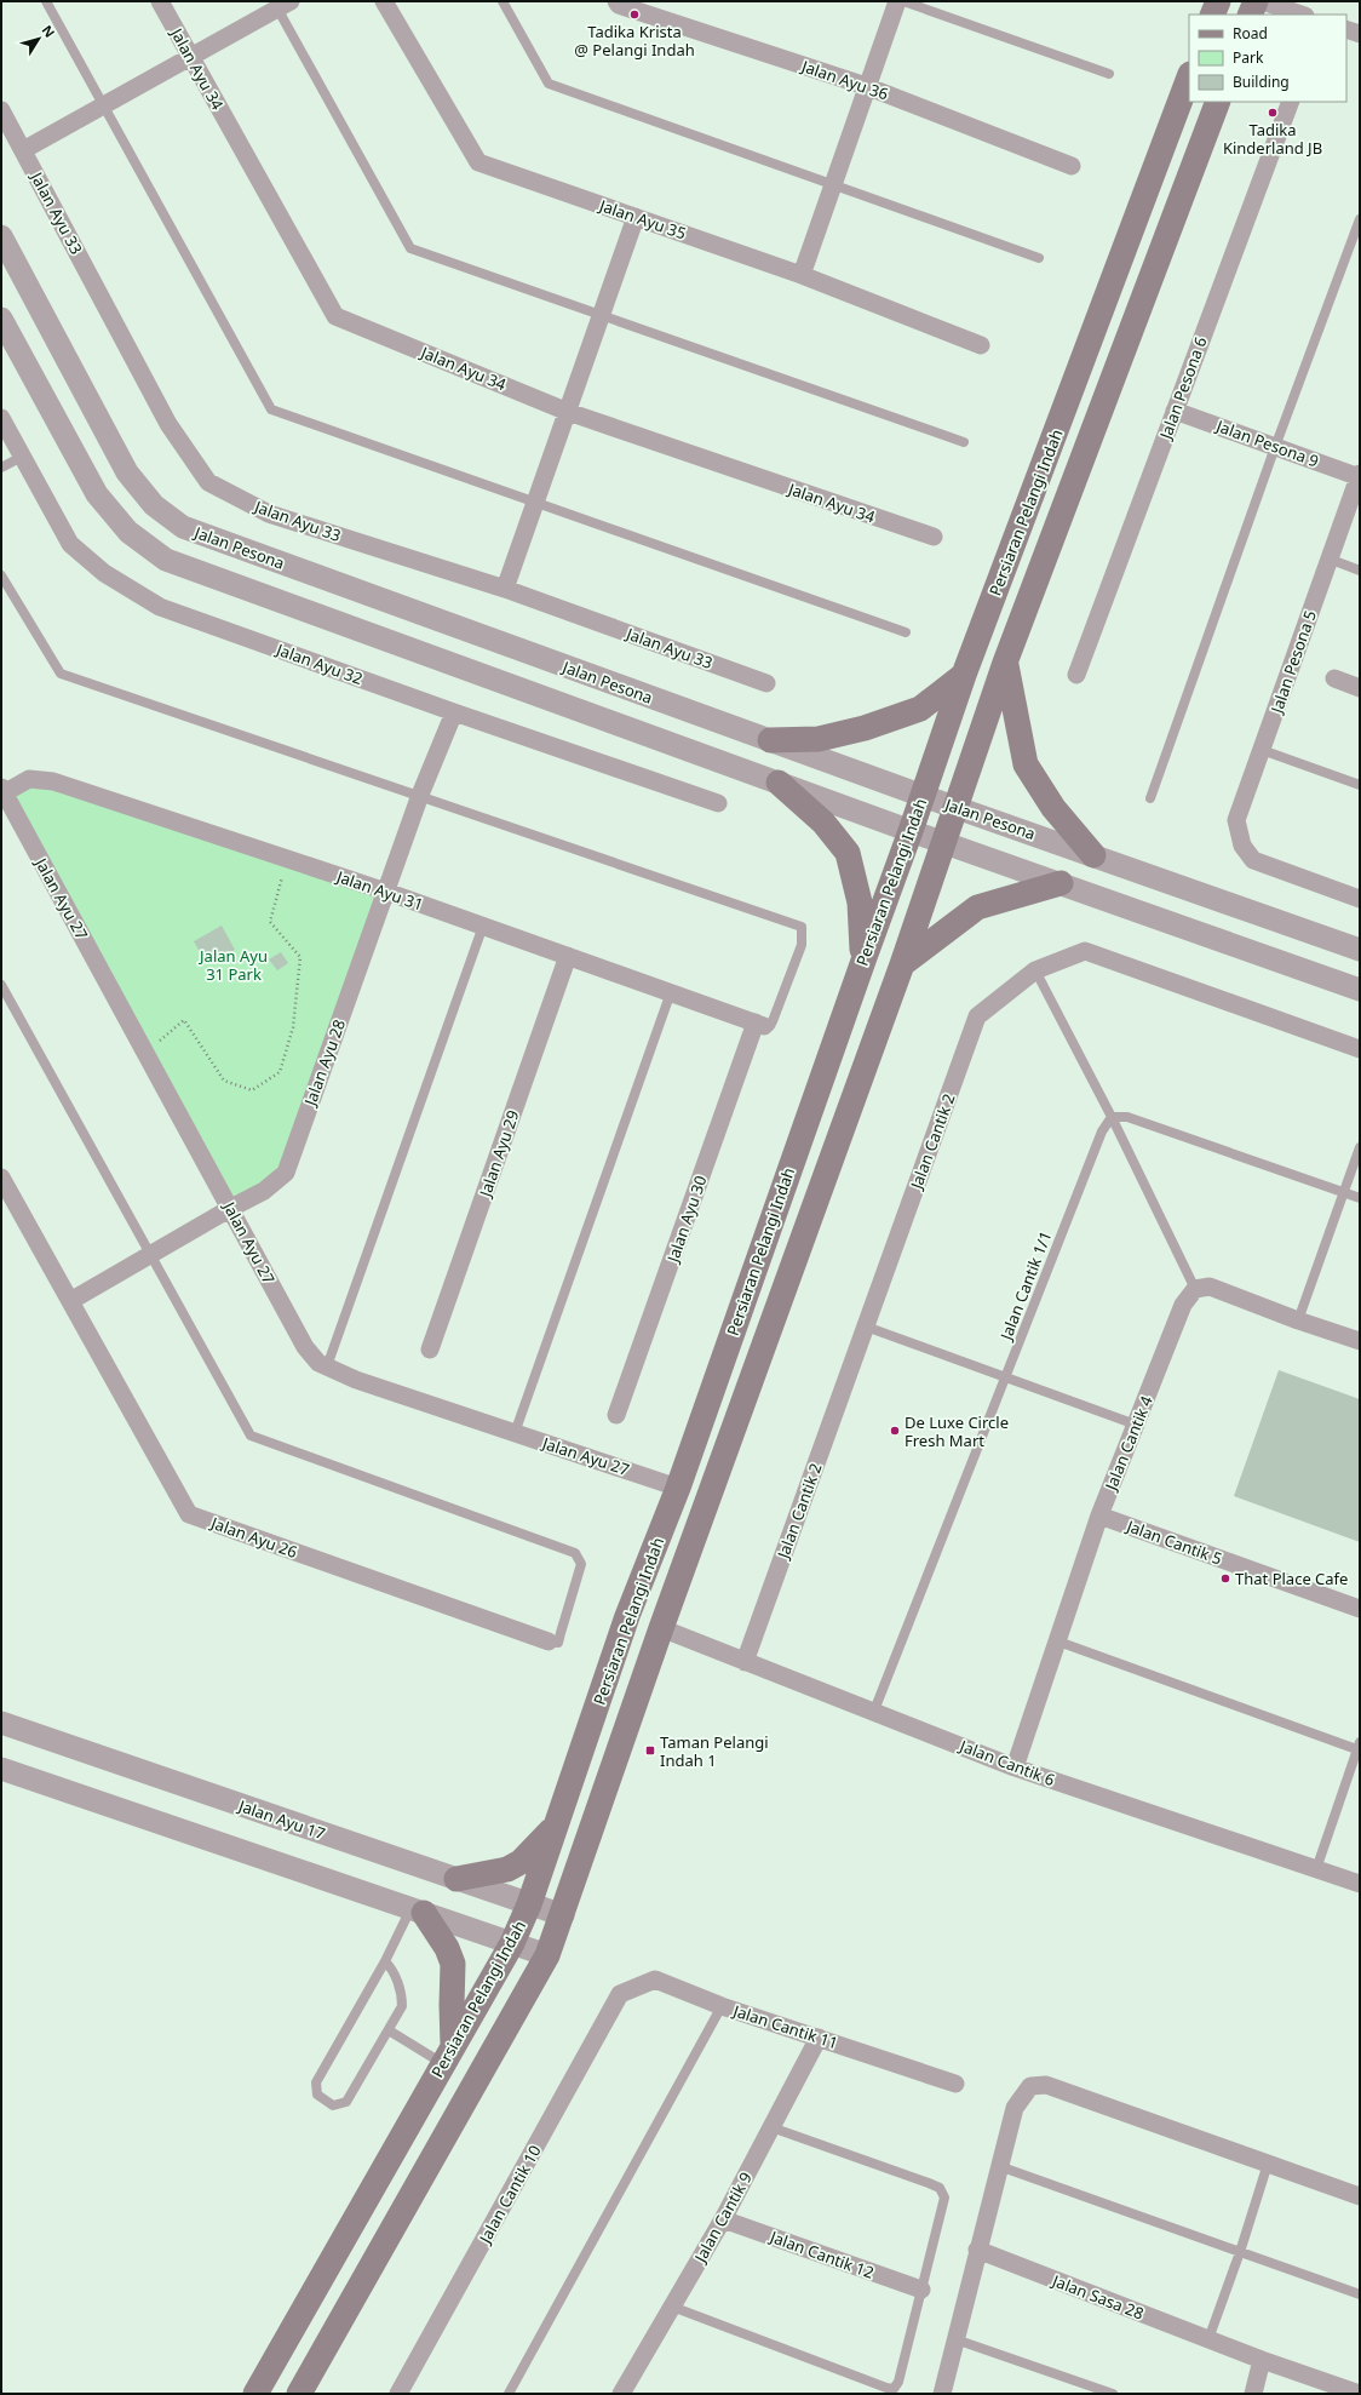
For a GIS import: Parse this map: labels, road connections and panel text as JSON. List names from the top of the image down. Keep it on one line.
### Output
{"streets":{"main road":["Persiaran Pelangi Indah"],"street":["Jalan Ayu 34","Jalan Ayu 36","Jalan Ayu 33","Jalan Ayu 35","Jalan Pesona 6","Jalan Pesona 9","Jalan Pesona","Jalan Pesona 5","Jalan Ayu 32","Jalan Ayu 31","Jalan Ayu 27","Jalan Ayu 28","Jalan Cantik 2","Jalan Ayu 29","Jalan Ayu 30","Jalan Cantik 4","Jalan Ayu 26","Jalan Cantik 5","Jalan Cantik 6","Jalan Ayu 17","Jalan Cantik 11","Jalan Cantik 10","Jalan Cantik 9","Jalan Cantik 12","Jalan Sasa 28"],"lane":["Jalan Cantik 1/1"]},"crossings":[["Jalan Pesona 6","Jalan Pesona 9"],["Jalan Pesona 9","Jalan Pesona 5"],["Persiaran Pelangi Indah","Jalan Pesona"],["Persiaran Pelangi Indah","Jalan Ayu 27"],["Persiaran Pelangi Indah","Jalan Cantik 6"],["Persiaran Pelangi Indah","Jalan Ayu 17"],["Jalan Ayu 32","Jalan Ayu 28"],["Jalan Ayu 31","Jalan Ayu 27"],["Jalan Ayu 31","Jalan Ayu 28"],["Jalan Ayu 31","Jalan Ayu 29"],["Jalan Ayu 31","Jalan Ayu 30"],["Jalan Ayu 27","Jalan Ayu 28"],["Jalan Cantik 2","Jalan Cantik 6"],["Jalan Cantik 1/1","Jalan Cantik 6"],["Jalan Cantik 4","Jalan Cantik 5"],["Jalan Cantik 4","Jalan Cantik 6"],["Jalan Cantik 11","Jalan Cantik 10"],["Jalan Cantik 11","Jalan Cantik 9"],["Jalan Cantik 9","Jalan Cantik 12"]],"parks":["Jalan Ayu 31 Park"],"places":{"other":["Tadika Krista @ Pelangi Indah","Tadika Kinderland JB","De Luxe Circle Fresh Mart","That Place Cafe"],"transit":["Taman Pelangi Indah 1"]},"legend":["Road","Park","Building"],"north":"top right"}
